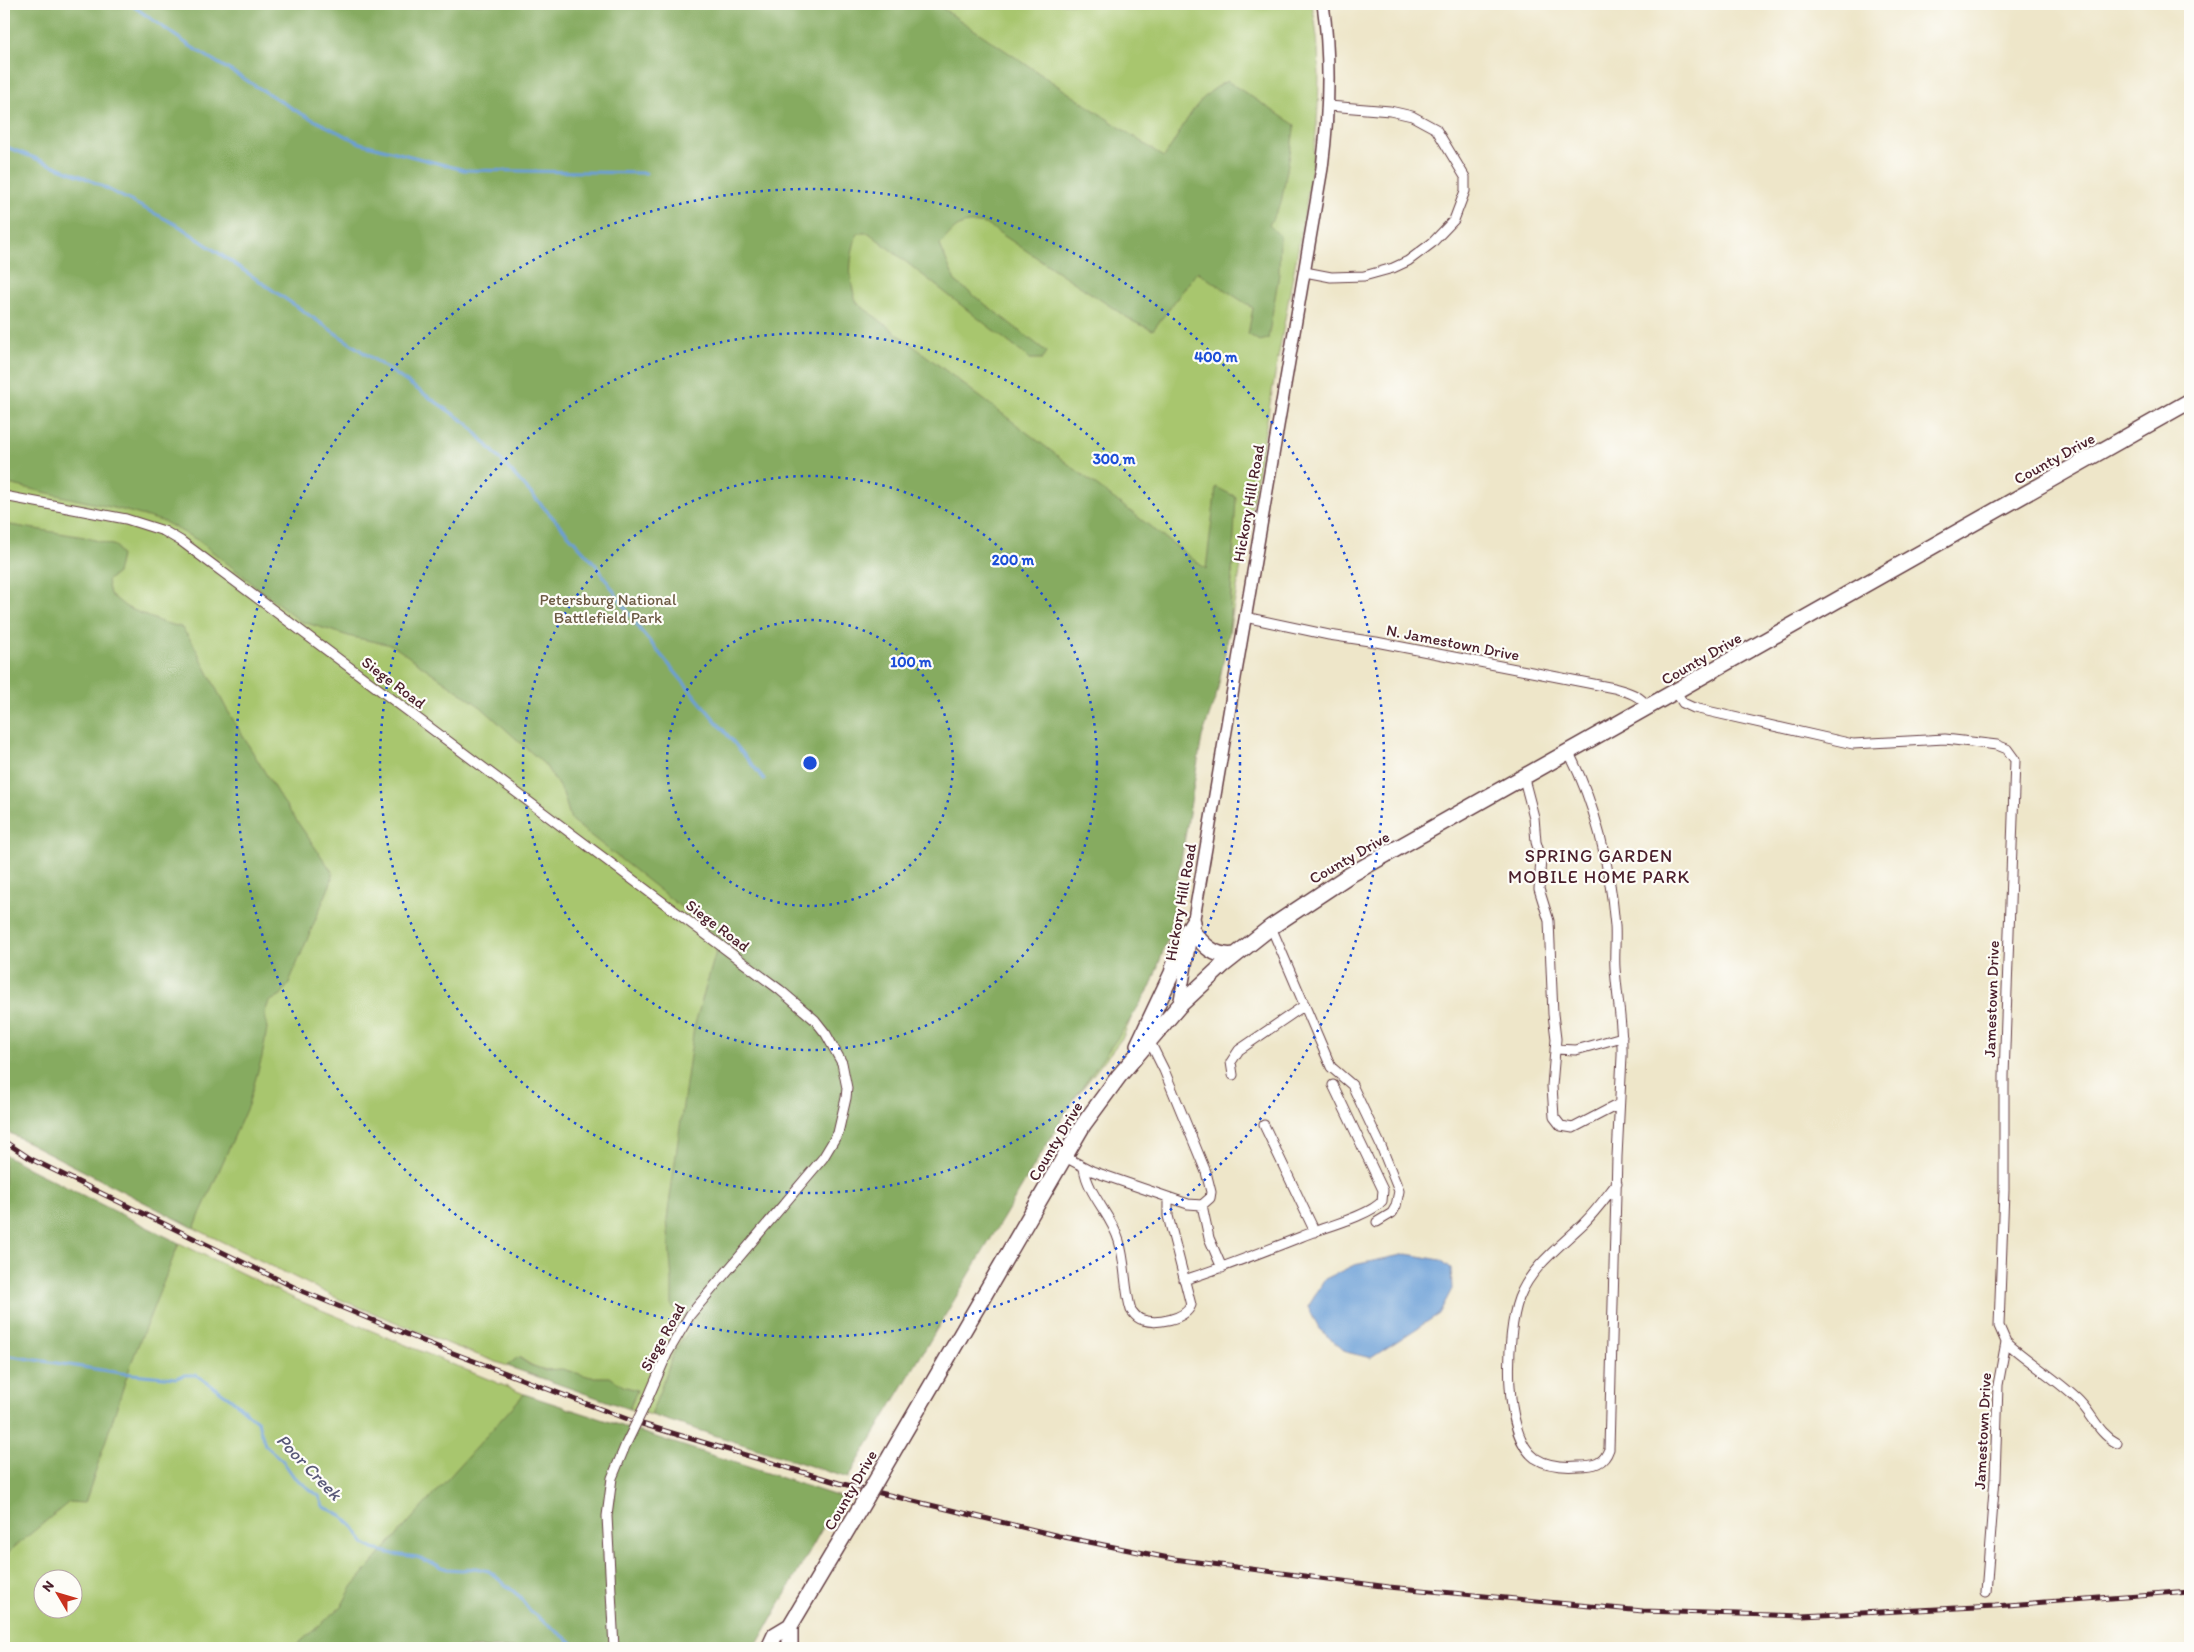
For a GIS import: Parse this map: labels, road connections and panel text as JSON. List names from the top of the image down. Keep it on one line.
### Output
{"streets":{"highway":["County Drive"],"street":["Hickory Hill Road","N. Jamestown Drive","Siege Road","Jamestown Drive"]},"crossings":[["County Drive","Hickory Hill Road"],["County Drive","N. Jamestown Drive"],["County Drive","Jamestown Drive"],["Hickory Hill Road","N. Jamestown Drive"]],"districts":["SPRING GARDEN MOBILE HOME PARK"],"water":["Poor Creek"],"parks":["Petersburg National Battlefield Park"],"north":"top left","rings":["400 m","300 m","200 m","100 m"]}
